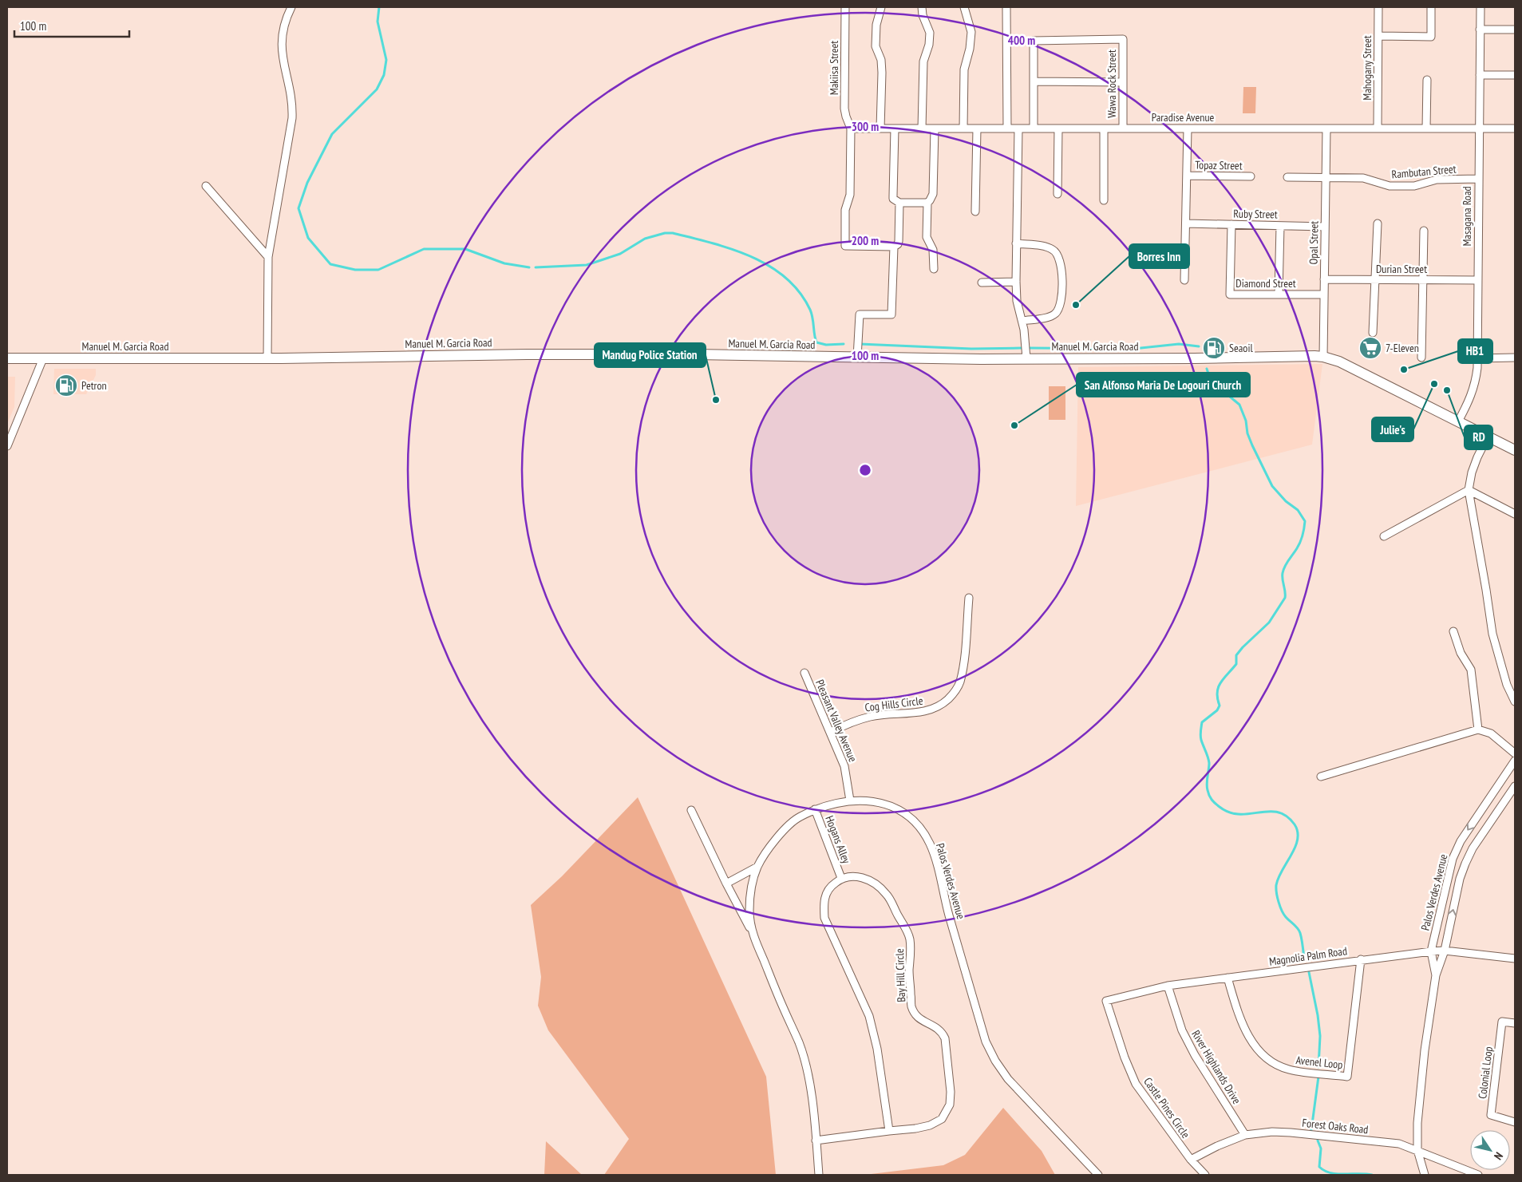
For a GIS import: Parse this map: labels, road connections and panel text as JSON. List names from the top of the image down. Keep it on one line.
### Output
{"streets":{"main road":["Manuel M. Garcia Road"],"street":["Makiisa Street","Mahogany Street","Wawa Rock Street","Paradise Avenue","Topaz Street","Rambutan Street","Ruby Street","Masagana Road","Opal Street","Durian Street","Diamond Street","Cog Hills Circle","Pleasant Valley Avenue","Hogans Alley","Palos Verdes Avenue","Magnolia Palm Road","Bay Hill Circle","Avenel Loop","River Highlands Drive","Colonial Loop","Castle Pines Circle","Forest Oaks Road"]},"crossings":[["Makiisa Street","Paradise Avenue"],["Mahogany Street","Paradise Avenue"],["Wawa Rock Street","Paradise Avenue"],["Paradise Avenue","Topaz Street"],["Paradise Avenue","Masagana Road"],["Paradise Avenue","Opal Street"],["Topaz Street","Ruby Street"],["Rambutan Street","Masagana Road"],["Rambutan Street","Opal Street"],["Ruby Street","Opal Street"],["Ruby Street","Diamond Street"],["Masagana Road","Durian Street"],["Masagana Road","Manuel M. Garcia Road"],["Opal Street","Durian Street"],["Opal Street","Diamond Street"],["Opal Street","Manuel M. Garcia Road"],["Cog Hills Circle","Pleasant Valley Avenue"],["Pleasant Valley Avenue","Palos Verdes Avenue"],["Hogans Alley","Palos Verdes Avenue"],["Hogans Alley","Bay Hill Circle"],["Palos Verdes Avenue","Magnolia Palm Road"],["Palos Verdes Avenue","Bay Hill Circle"],["Palos Verdes Avenue","Forest Oaks Road"],["Magnolia Palm Road","Avenel Loop"],["Magnolia Palm Road","River Highlands Drive"],["Magnolia Palm Road","Castle Pines Circle"],["River Highlands Drive","Forest Oaks Road"],["Castle Pines Circle","Forest Oaks Road"]],"places":{"other":["Borres Inn","HB1","Julie's","RD","Mandug Police Station","San Alfonso Maria De Logouri Church"],"fuel station":["Seaoil","Petron"],"supermarket":["7-Eleven"]},"scale_bar":"100 m","north":"bottom right","rings":["400 m","300 m","200 m","100 m"]}
